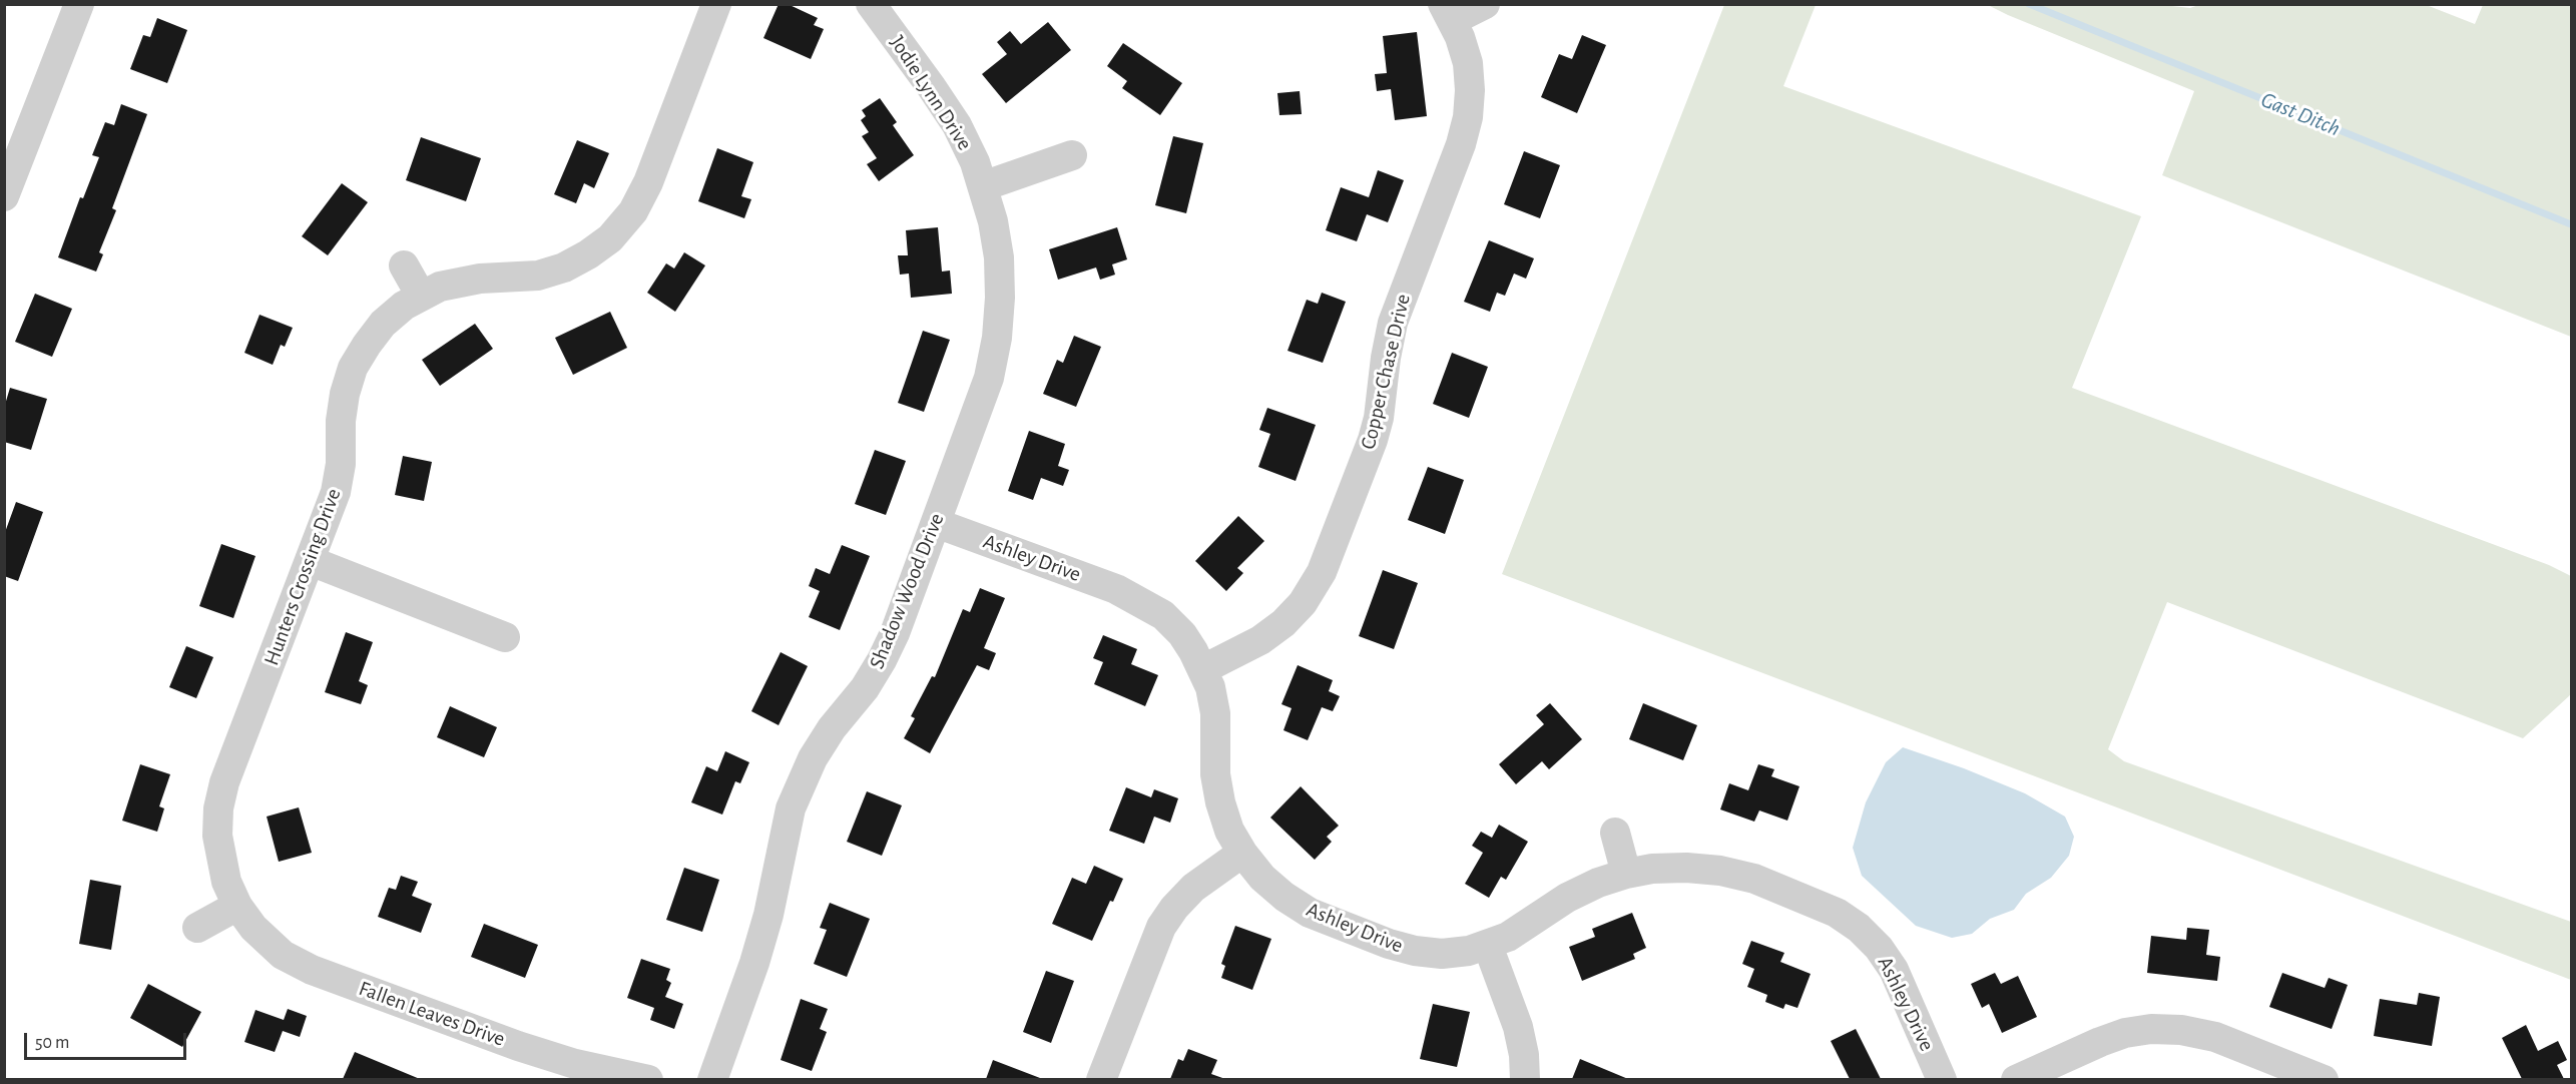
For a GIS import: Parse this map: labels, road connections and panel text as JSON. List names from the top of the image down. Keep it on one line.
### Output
{"streets":{"street":["Jodie Lynn Drive","Copper Chase Drive","Ashley Drive","Hunters Crossing Drive","Shadow Wood Drive","Fallen Leaves Drive"]},"crossings":[["Jodie Lynn Drive","Shadow Wood Drive"],["Copper Chase Drive","Ashley Drive"],["Ashley Drive","Shadow Wood Drive"],["Hunters Crossing Drive","Fallen Leaves Drive"]],"water":["Gast Ditch"],"scale_bar":"50 m"}
